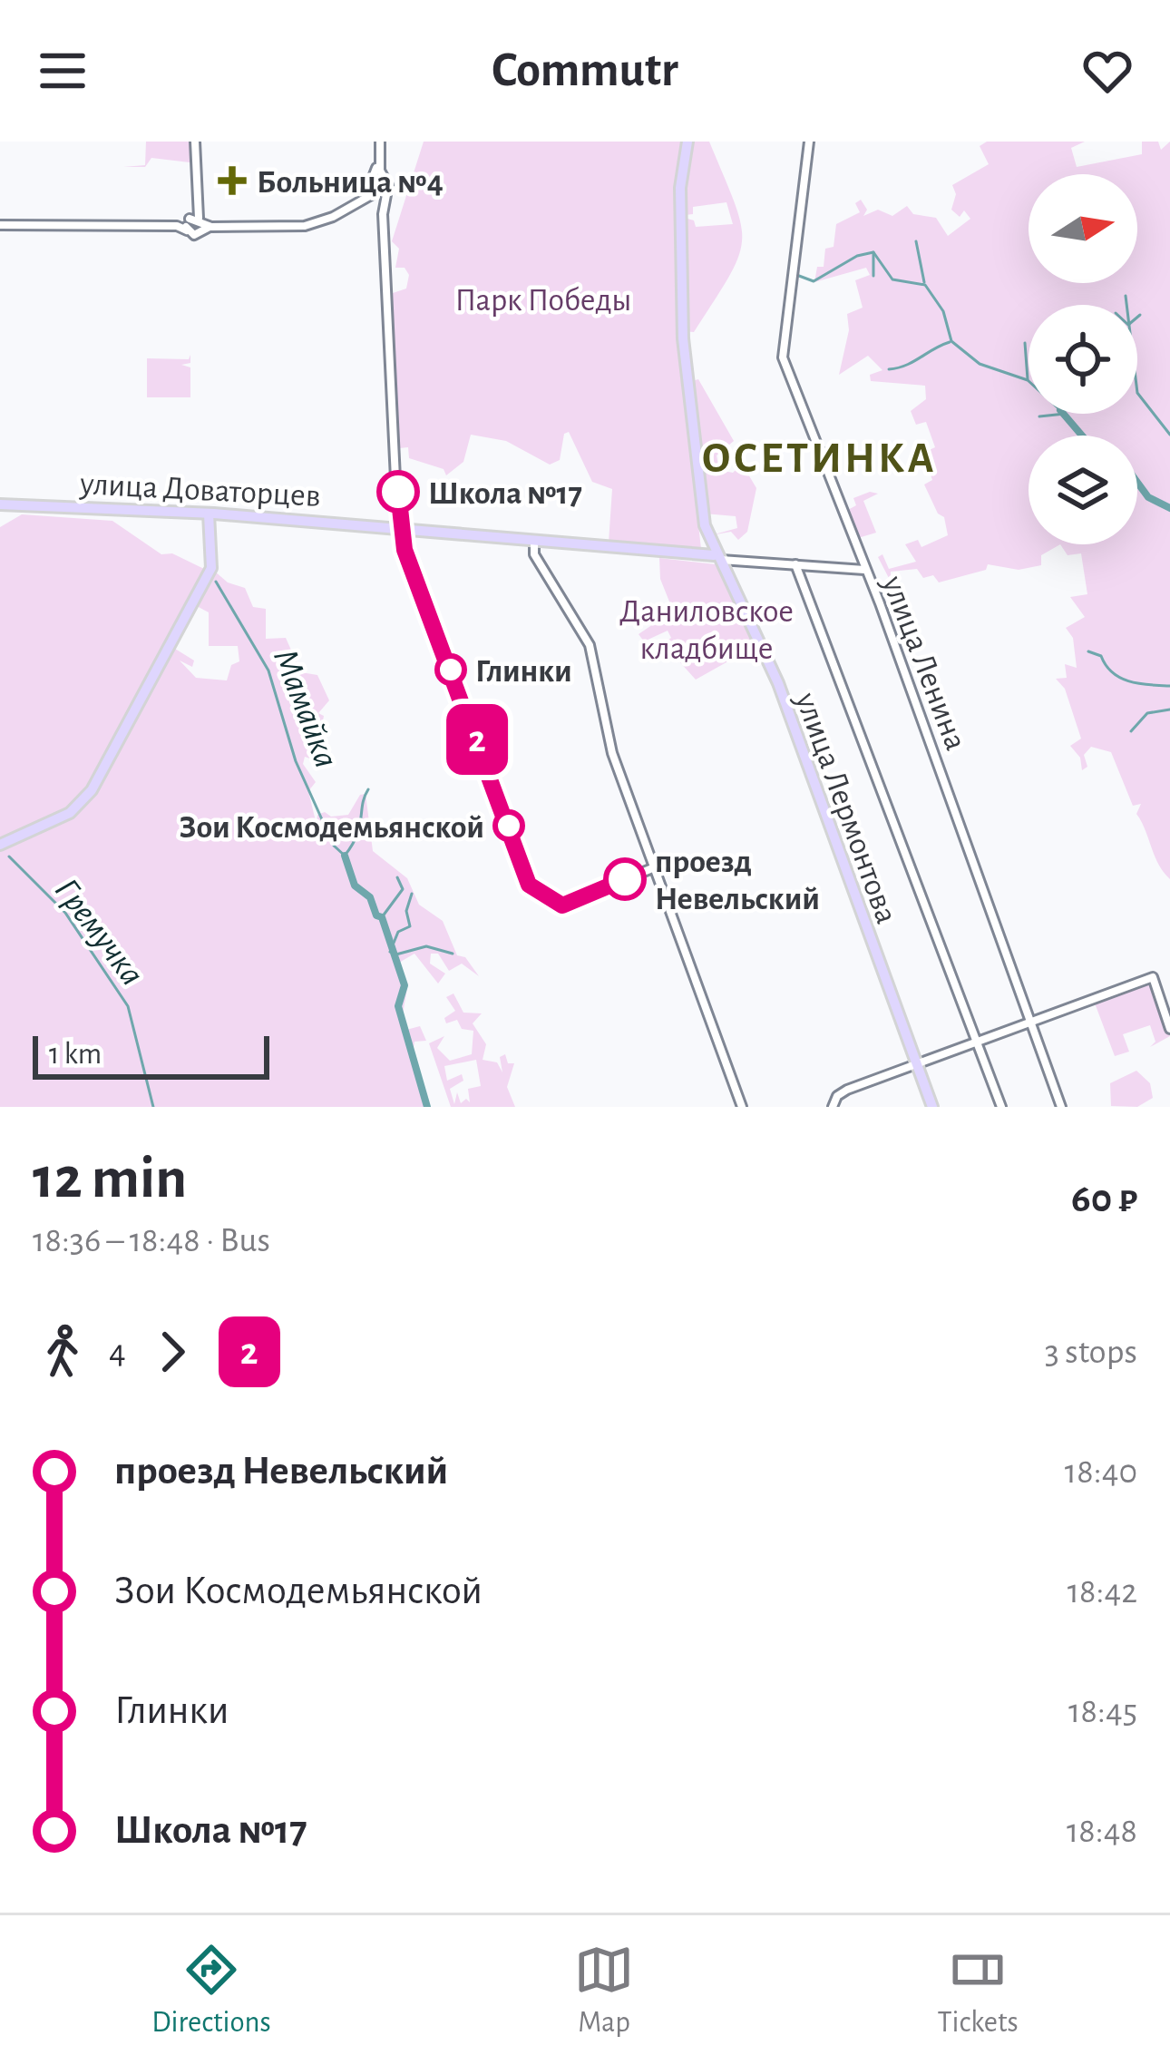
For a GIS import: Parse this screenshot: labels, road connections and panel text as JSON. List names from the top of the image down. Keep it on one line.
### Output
{"streets":{"main road":["улица Доваторцев","улица Ленина","улица Лермонтова"]},"crossings":[["улица Доваторцев","улица Ленина"],["улица Доваторцев","улица Лермонтова"]],"districts":["ОСЕТИНКА"],"water":["Мамайка","Гремучка"],"parks":["Парк Победы","Даниловское кладбище"],"places":{"health":["Больница №4"],"other":["Школа №17","Глинки","Зои Космодемьянской","проезд Невельский"]},"lines":["bus line 2"],"scale_bar":"1 km","north":"right","page":{"header":"Commutr","on_map":"2","scale":"1 km","heading":["12 min","18:36 – 18:48 · Bus","60 ₽"],"legs":["4","2","3 stops"],"list":[{"name":"проезд Невельский","value":"18:40"},{"name":"Зои Космодемьянской","value":"18:42"},{"name":"Глинки","value":"18:45"},{"name":"Школа №17","value":"18:48"}],"tabs":["Directions","Map","Tickets"]}}
